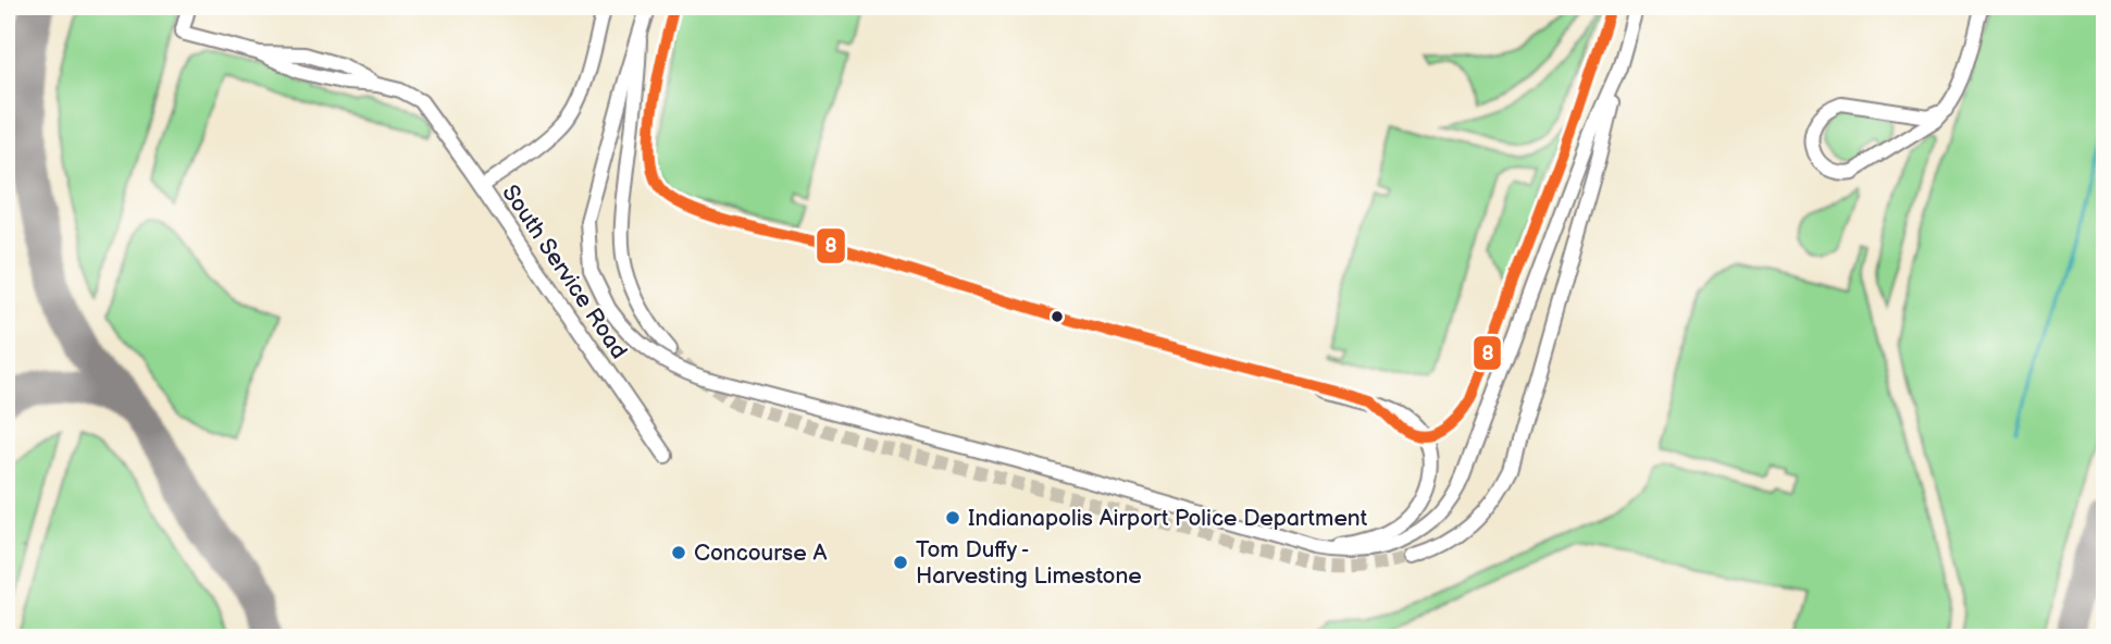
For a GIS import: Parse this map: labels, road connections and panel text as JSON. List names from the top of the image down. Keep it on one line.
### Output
{"streets":{"street":["South Service Road"]},"places":["Indianapolis Airport Police Department","Concourse A","Tom Duffy - Harvesting Limestone"],"lines":["transit line 8"]}
